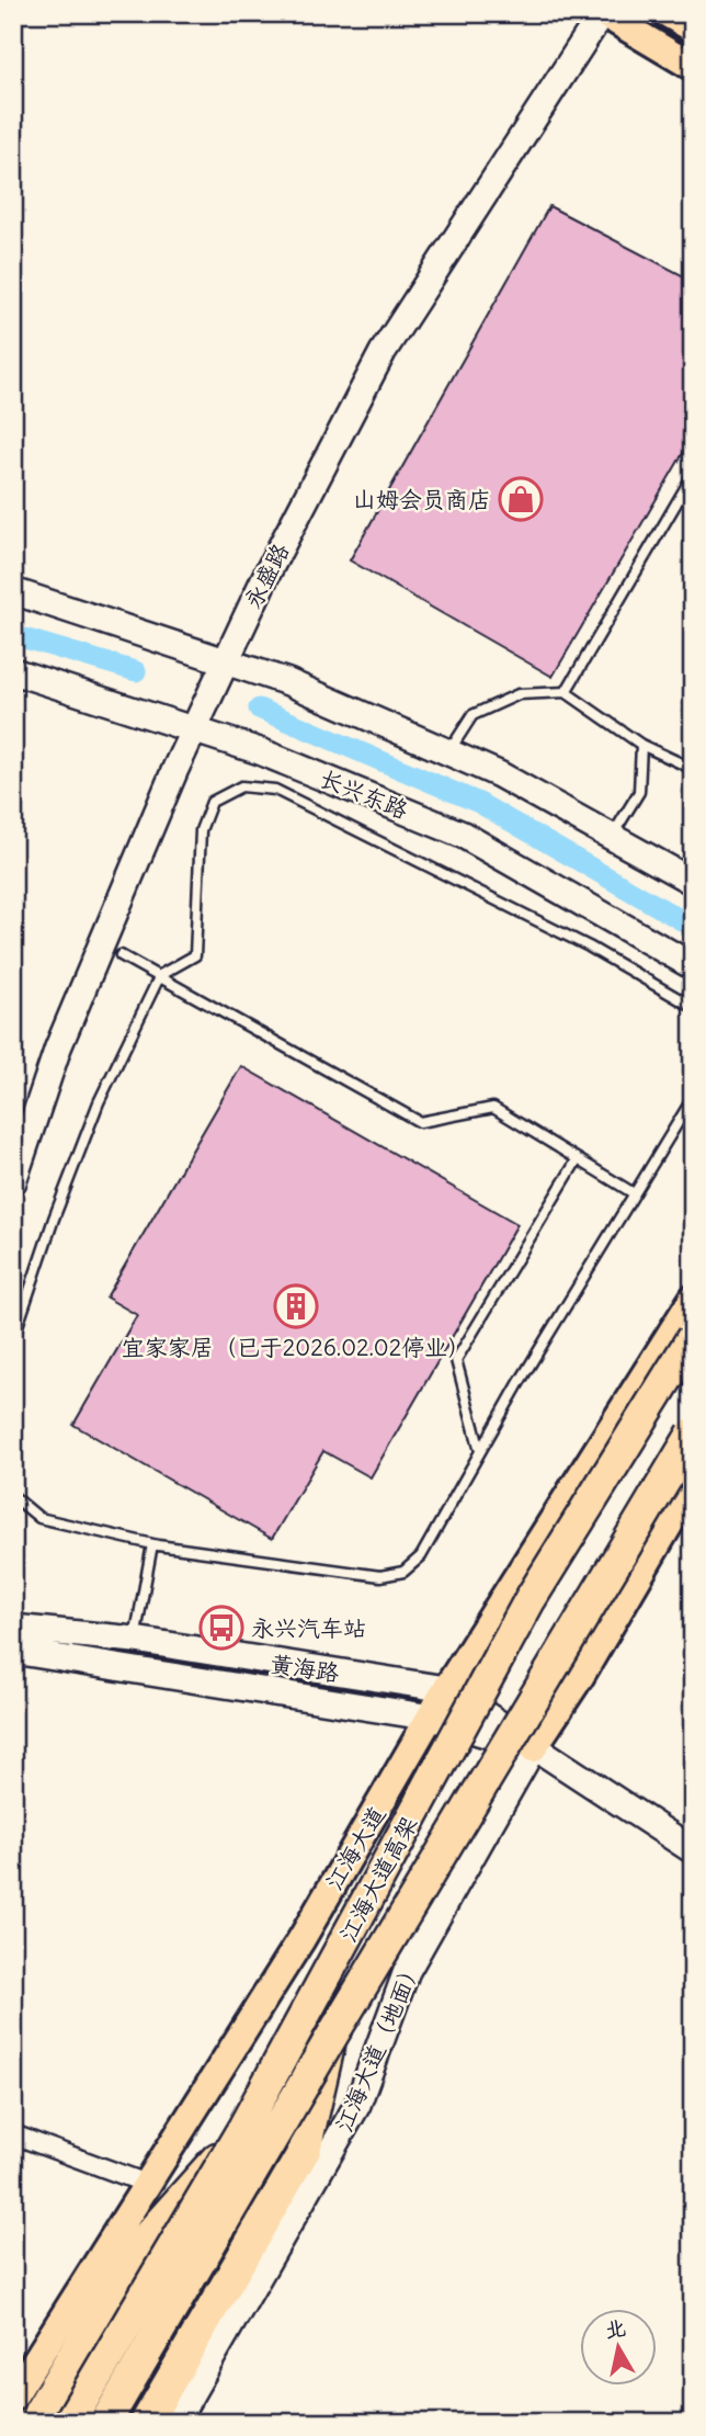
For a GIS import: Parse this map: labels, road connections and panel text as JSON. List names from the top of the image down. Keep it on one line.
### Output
{"streets":{"highway":["江海大道高架"],"main road":["江海大道"],"street":["永盛路","长兴东路","黄海路","江海大道（地面）"]},"crossings":[["永盛路","长兴东路"],["黄海路","江海大道"],["黄海路","江海大道（地面）"]],"places":{"shop":["山姆会员商店"],"building":["宜家家居（已于2026.02.02停业）"],"bus stop":["永兴汽车站"]},"north":"top"}
